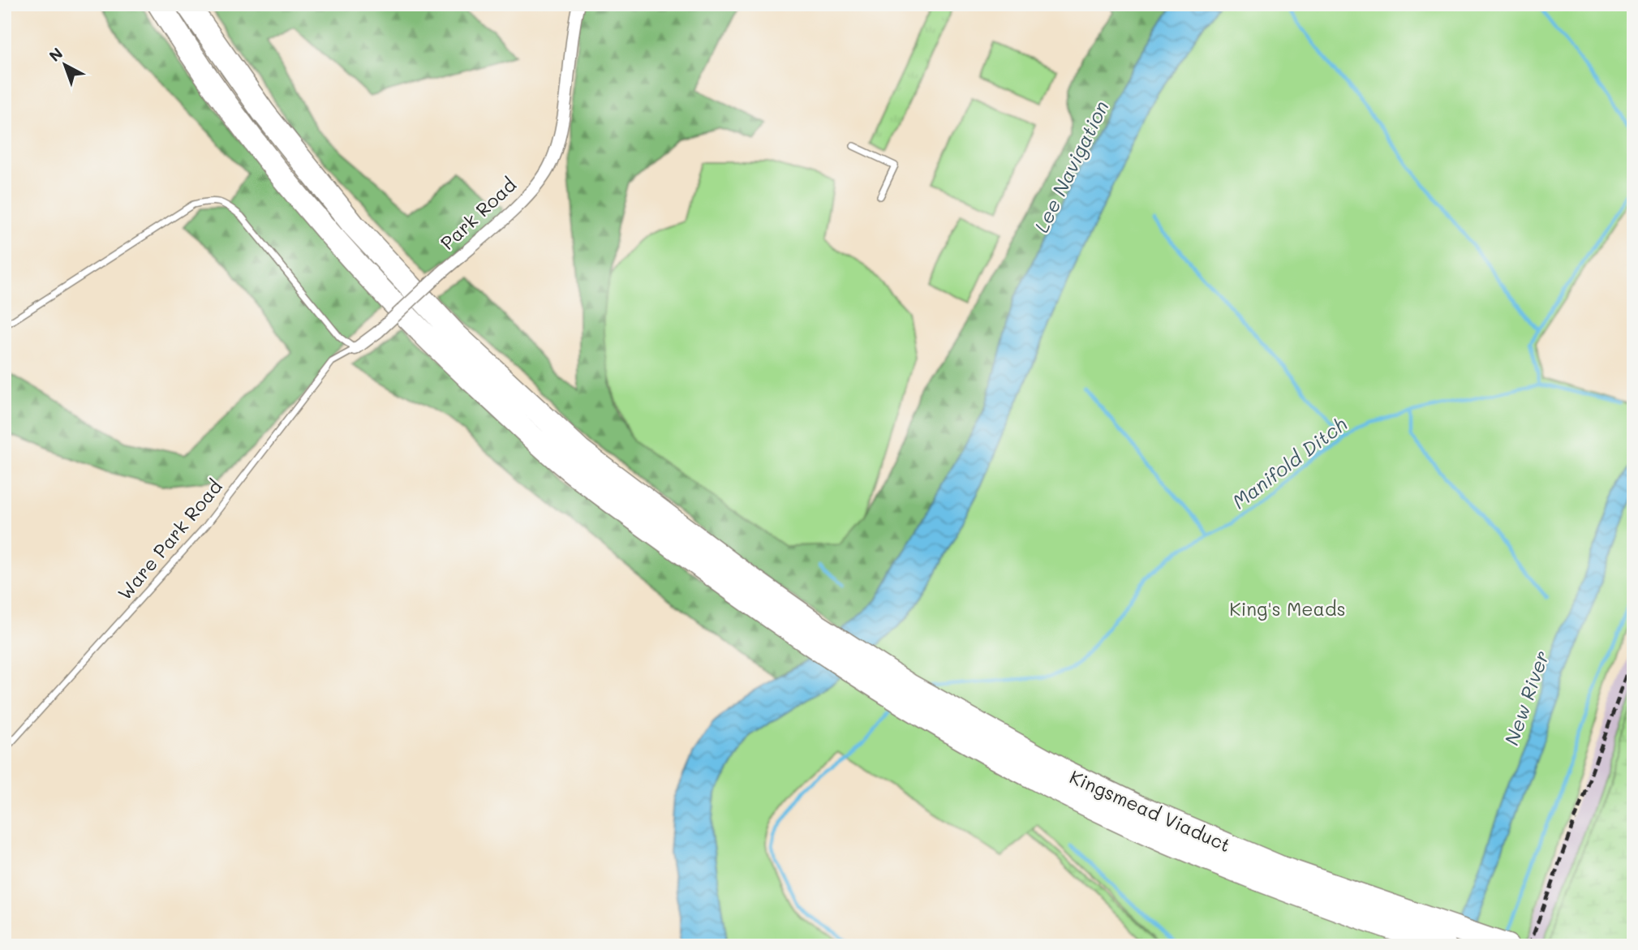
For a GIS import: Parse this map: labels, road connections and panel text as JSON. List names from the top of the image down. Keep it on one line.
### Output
{"streets":{"highway":["Kingsmead Viaduct"],"street":["Park Road"],"lane":["Ware Park Road"]},"crossings":[["Park Road","Ware Park Road"]],"water":["Lee Navigation","Manifold Ditch","New River"],"parks":["King's Meads"],"north":"top left"}
